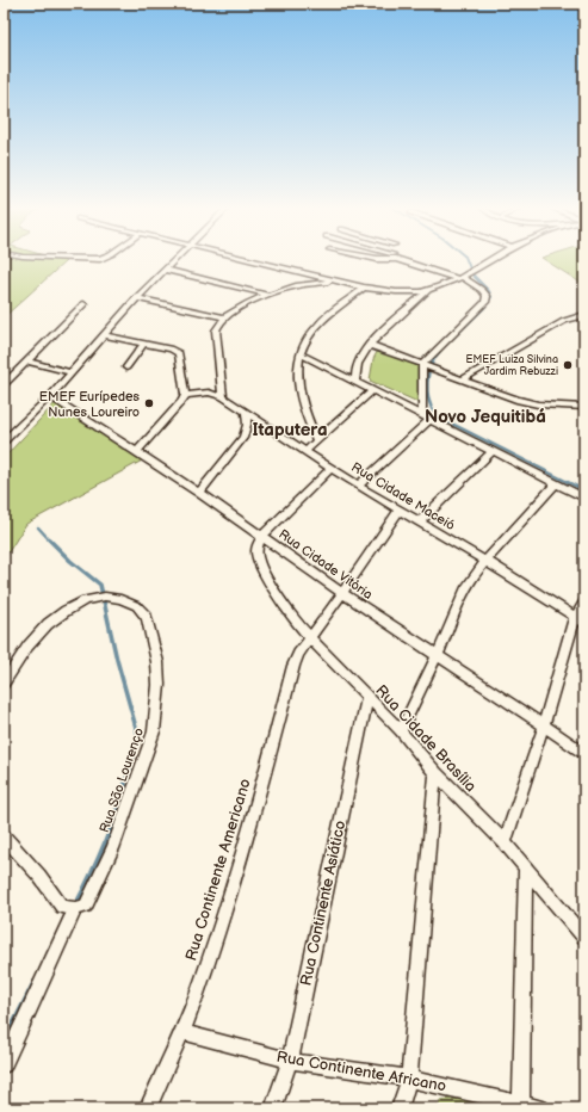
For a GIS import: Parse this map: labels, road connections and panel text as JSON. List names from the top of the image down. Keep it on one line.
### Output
{"streets":{"street":["Rua Cidade Maceió","Rua Cidade Vitória","Rua Cidade Brasília","Rua São Lourenço","Rua Continente Americano","Rua Continente Asiático","Rua Continente Africano"]},"crossings":[["Rua Cidade Maceió","Rua Continente Americano"],["Rua Cidade Vitória","Rua Cidade Brasília"],["Rua Cidade Vitória","Rua Continente Americano"],["Rua Cidade Brasília","Rua Continente Americano"],["Rua Cidade Brasília","Rua Continente Asiático"],["Rua Continente Americano","Rua Continente Africano"],["Rua Continente Asiático","Rua Continente Africano"]],"districts":["Novo Jequitibá","Itaputera"],"places":["EMEF Luiza Silvina Jardim Rebuzzi","EMEF Eurípedes Nunes Loureiro"]}
